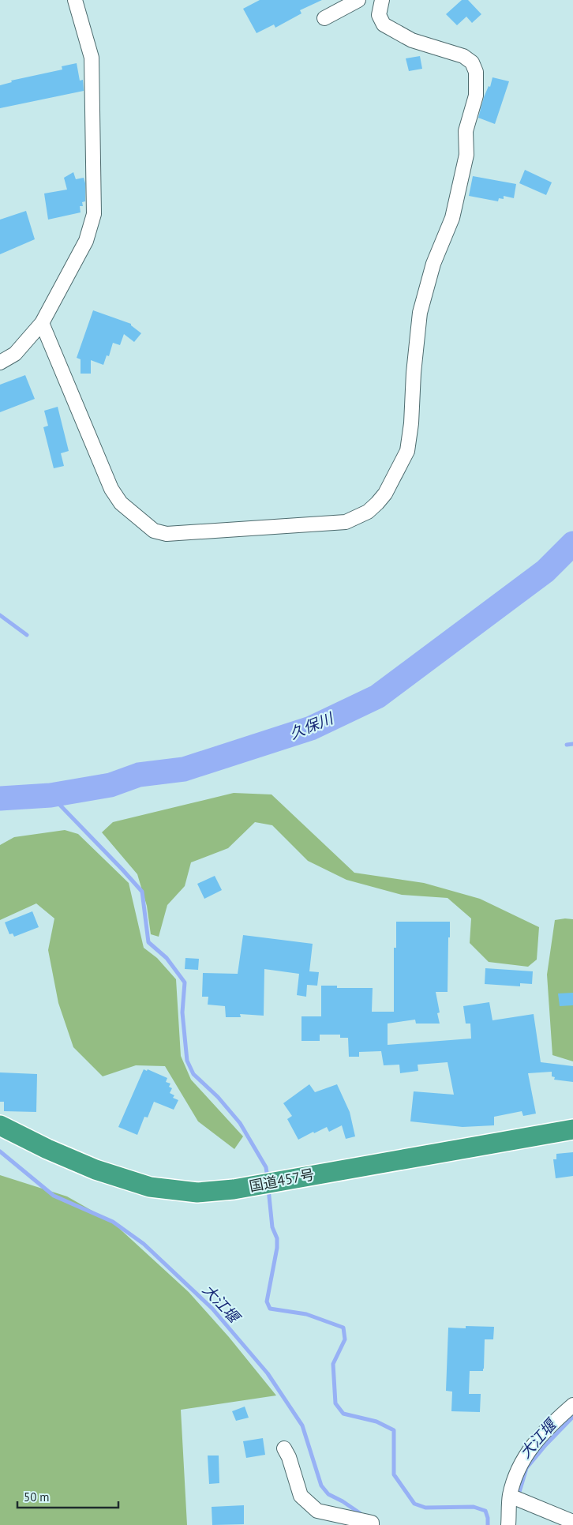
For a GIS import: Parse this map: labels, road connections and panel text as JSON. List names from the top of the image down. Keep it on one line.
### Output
{"streets":{"highway":["国道457号"]},"water":["久保川","大江堰"],"scale_bar":"50 m"}
